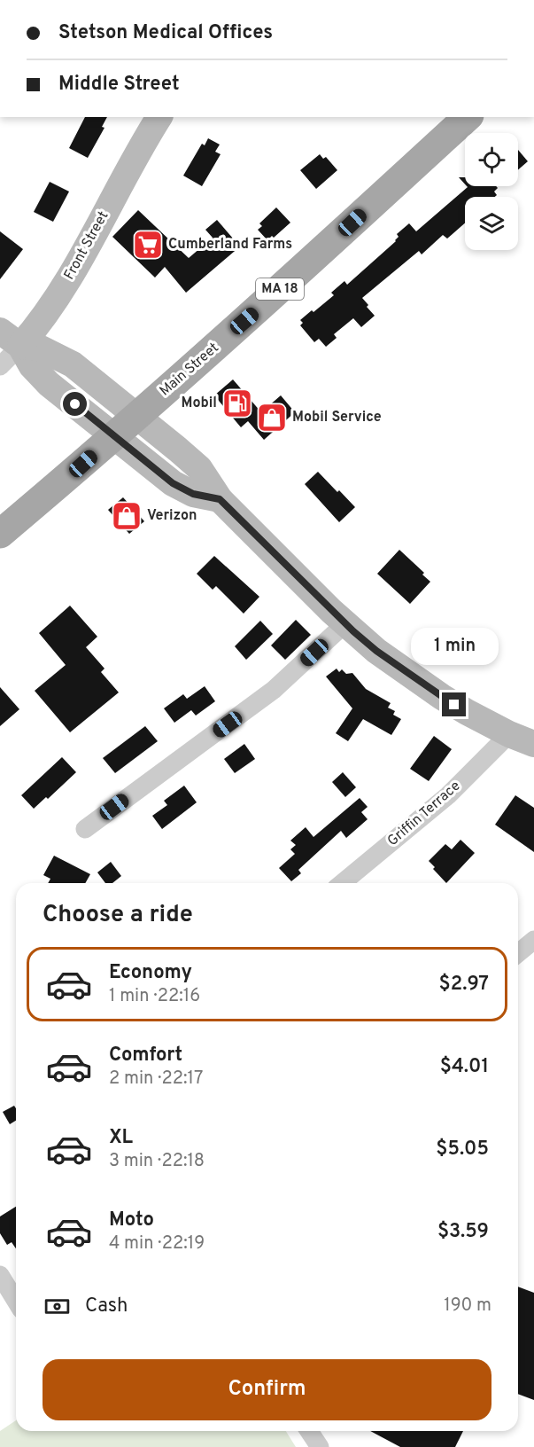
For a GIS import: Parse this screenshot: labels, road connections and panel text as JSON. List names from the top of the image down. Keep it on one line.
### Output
{"streets":{"main road":["Front Street","MA 18","Main Street"],"street":["Griffin Terrace"]},"places":{"supermarket":["Cumberland Farms"],"fuel station":["Mobil"],"shop":["Mobil Service","Verizon"]},"page":{"banner":["Stetson Medical Offices","Middle Street"],"bubble":"1 min","heading":"Choose a ride","list":[{"name":"Economy","note":"1 min · 22:16","value":"$2.97"},{"name":"Comfort","note":"2 min · 22:17","value":"$4.01"},{"name":"XL","note":"3 min · 22:18","value":"$5.05"},{"name":"Moto","note":"4 min · 22:19","value":"$3.59"}],"pay":["Cash","190 m"],"buttons":"Confirm"}}
